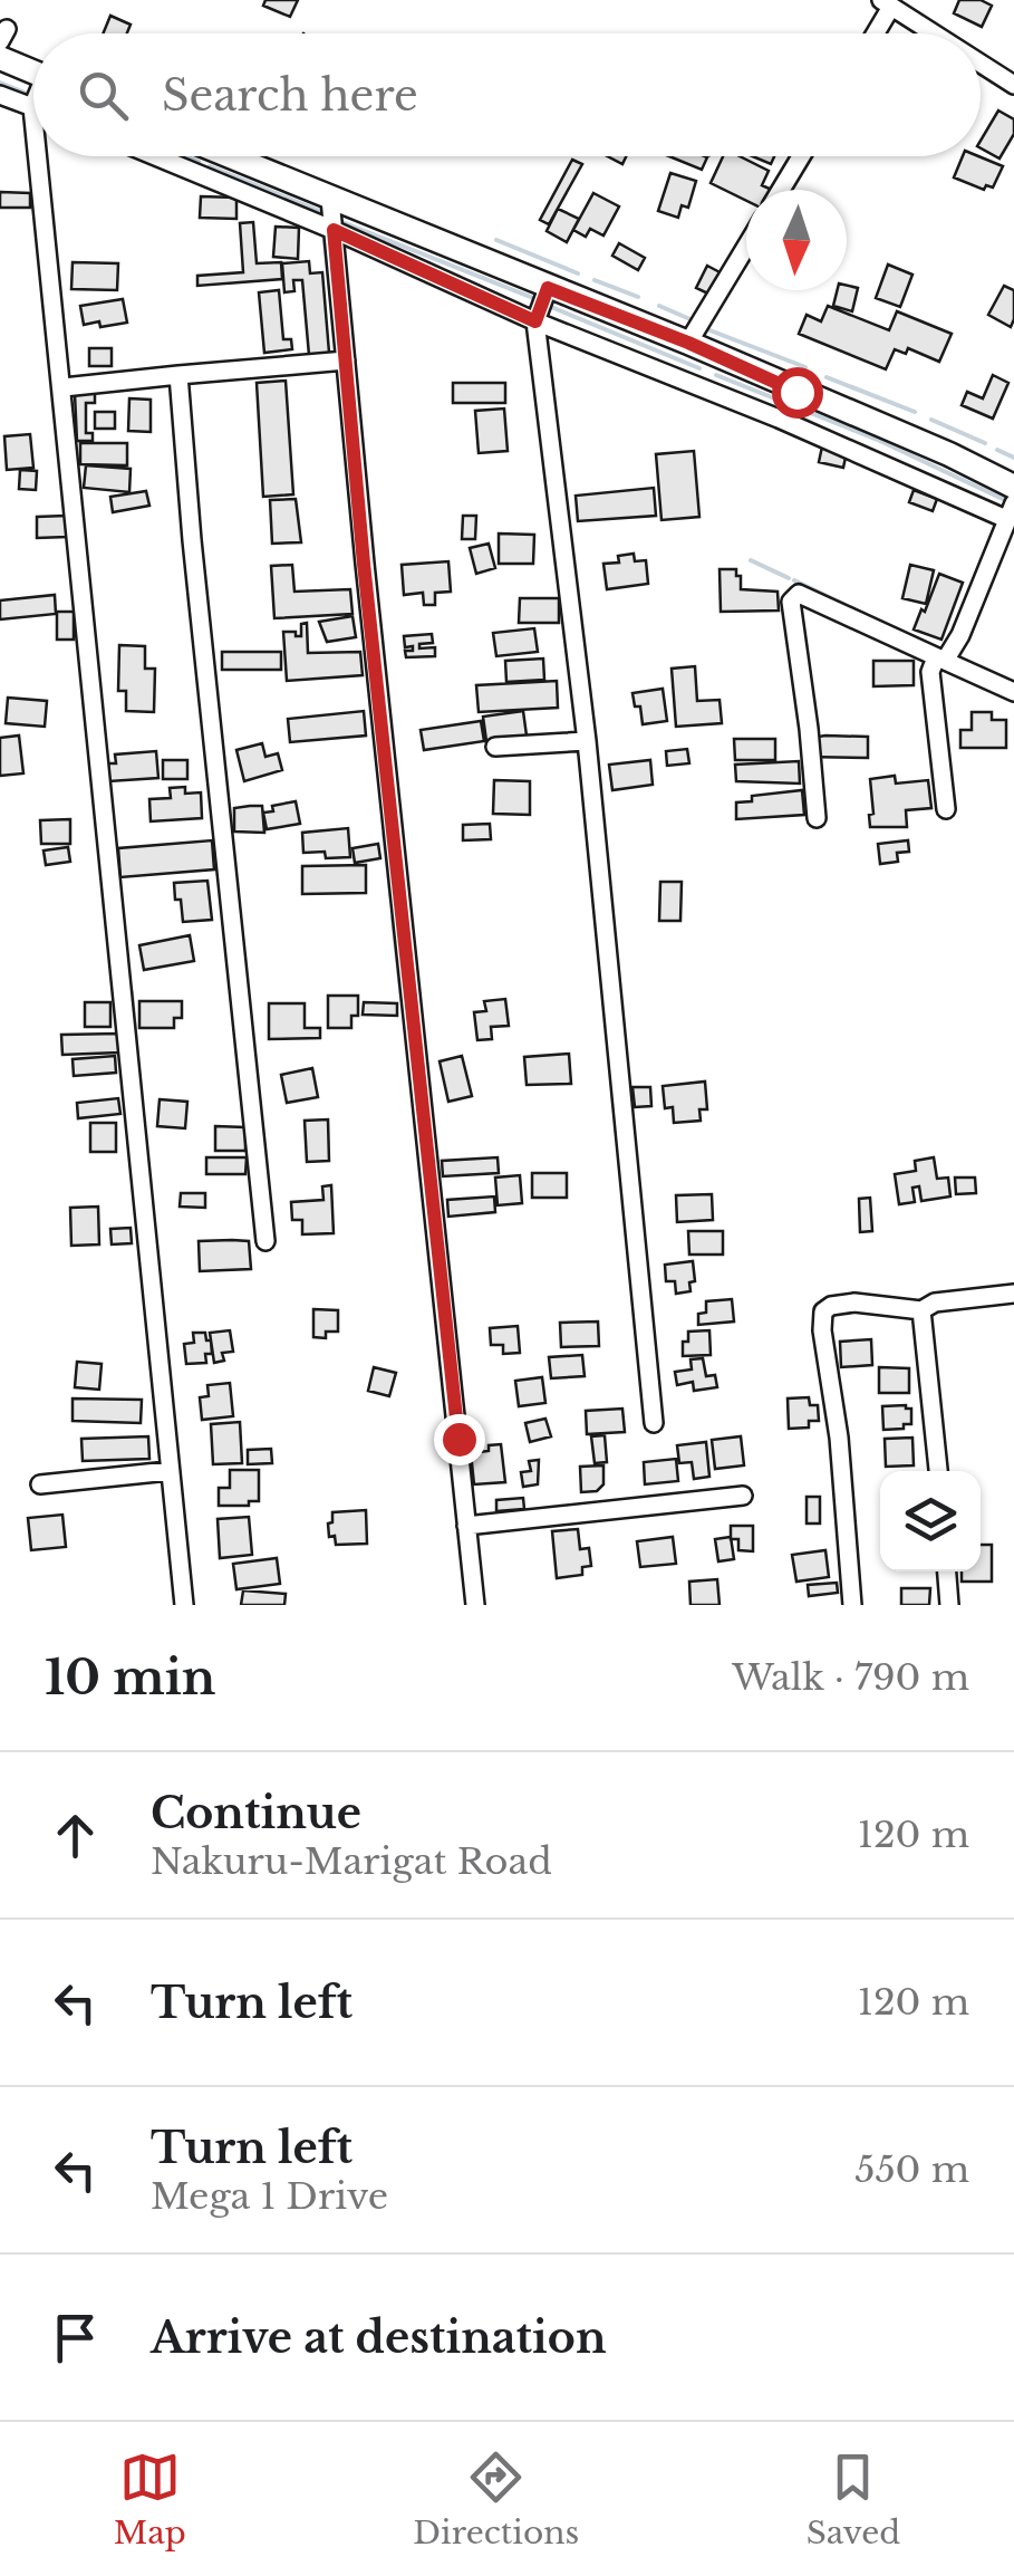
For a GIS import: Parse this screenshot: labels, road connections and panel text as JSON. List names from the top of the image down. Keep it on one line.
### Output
{"north":"bottom","page":{"search":"Search here","heading":["10 min","Walk · 790 m"],"list":[["Continue","Nakuru-Marigat Road","120 m"],["Turn left","120 m"],["Turn left","Mega 1 Drive","550 m"],"Arrive at destination"],"nav":["Map","Directions","Saved"]}}
